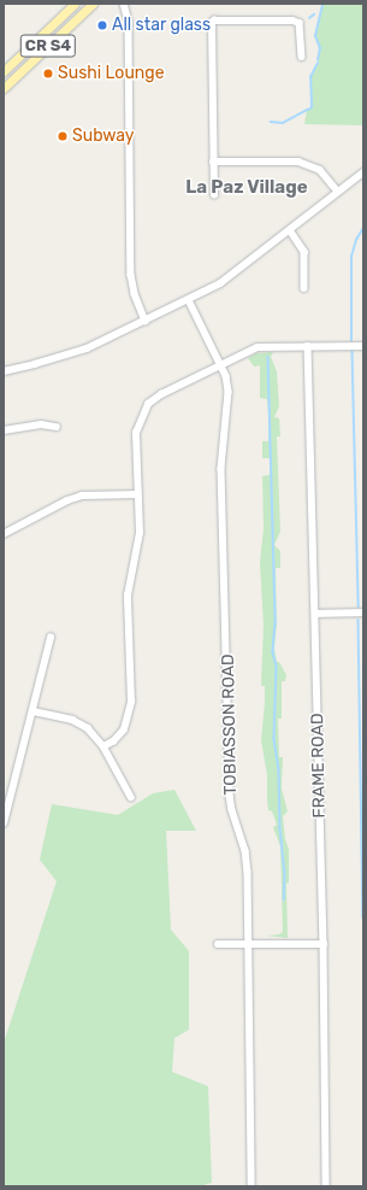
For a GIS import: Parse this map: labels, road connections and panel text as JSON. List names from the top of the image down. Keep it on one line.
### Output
{"streets":{"main road":["CR S4"],"street":["TOBIASSON ROAD","FRAME ROAD"]},"districts":["La Paz Village"],"places":["All star glass","Sushi Lounge","Subway"]}
